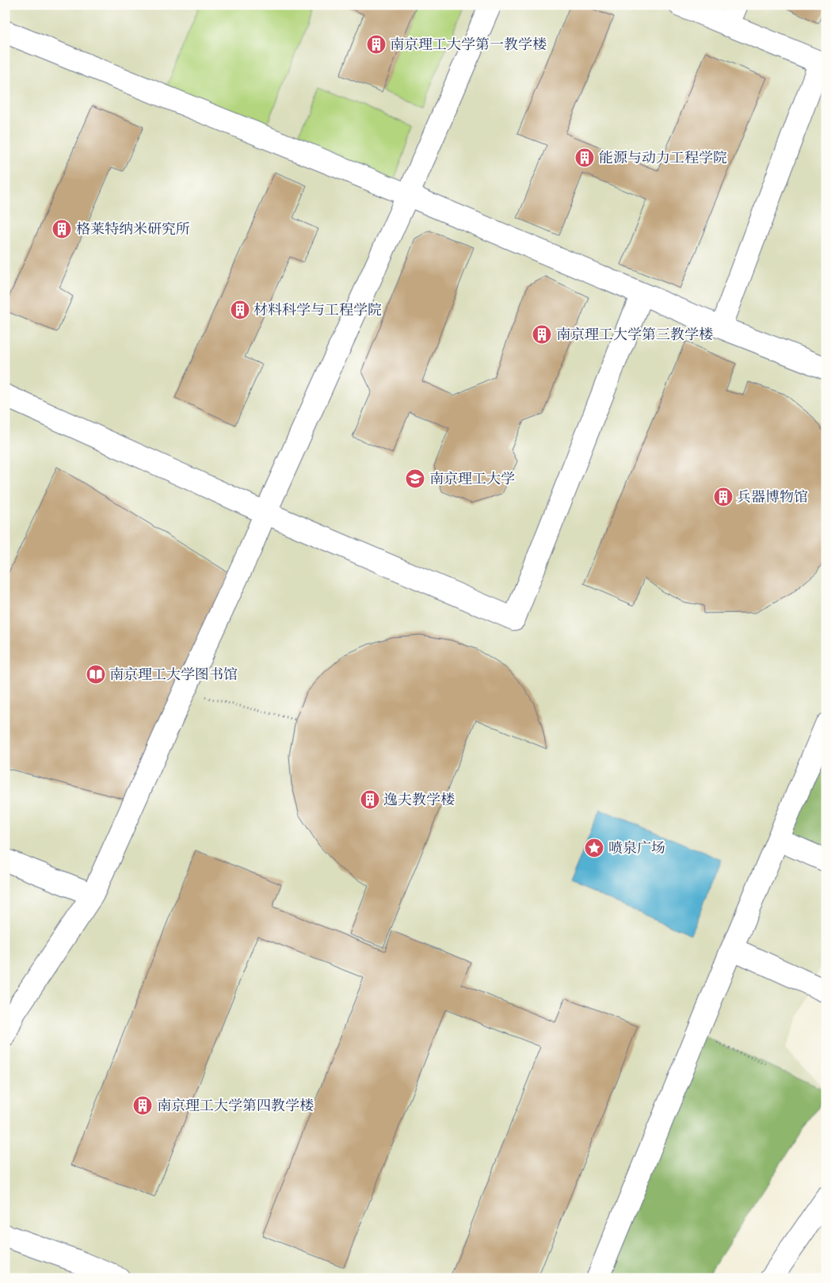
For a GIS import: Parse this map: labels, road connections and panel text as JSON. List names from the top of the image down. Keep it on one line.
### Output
{"places":{"building":["南京理工大学第一教学楼","能源与动力工程学院","格莱特纳米研究所","材料科学与工程学院","南京理工大学第三教学楼","兵器博物馆","逸夫教学楼","南京理工大学第四教学楼"],"school or university":["南京理工大学"],"library":["南京理工大学图书馆"],"place":["喷泉广场"]}}
